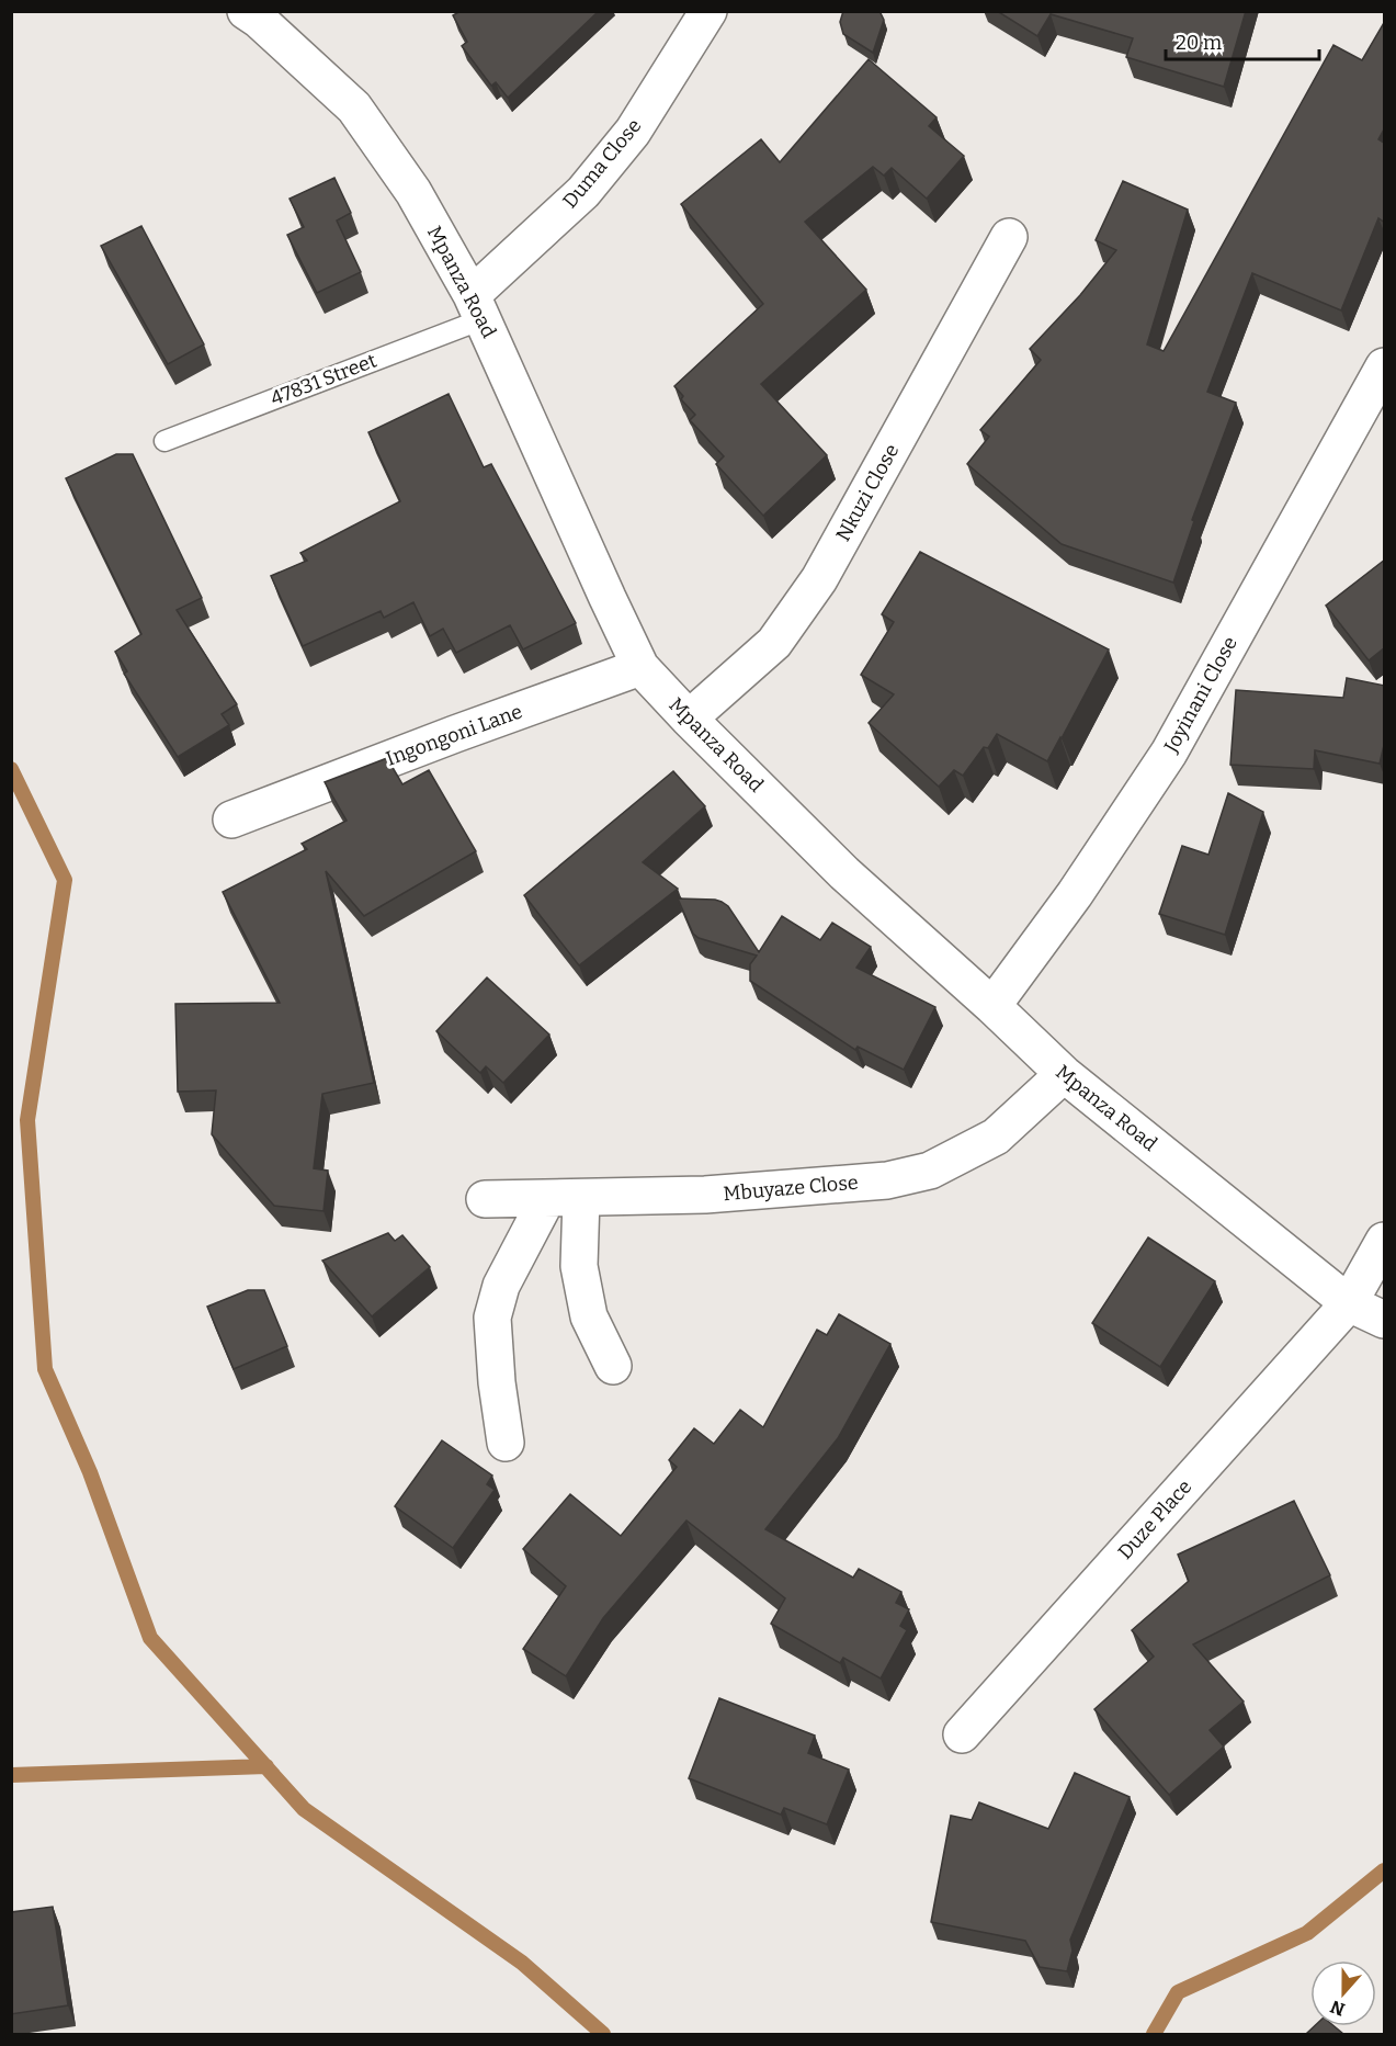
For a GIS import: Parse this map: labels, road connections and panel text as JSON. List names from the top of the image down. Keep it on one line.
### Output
{"streets":{"street":["Duma Close","Mpanza Road","Nkuzi Close","Joyinani Close","Ingongoni Lane","Mbuyaze Close","Duze Place"],"lane":["47831 Street"]},"crossings":[["Duma Close","Mpanza Road"],["Duma Close","47831 Street"],["Mpanza Road","47831 Street"],["Mpanza Road","Nkuzi Close"],["Mpanza Road","Joyinani Close"],["Mpanza Road","Ingongoni Lane"],["Mpanza Road","Mbuyaze Close"],["Mpanza Road","Duze Place"]],"scale_bar":"20 m","north":"bottom"}
